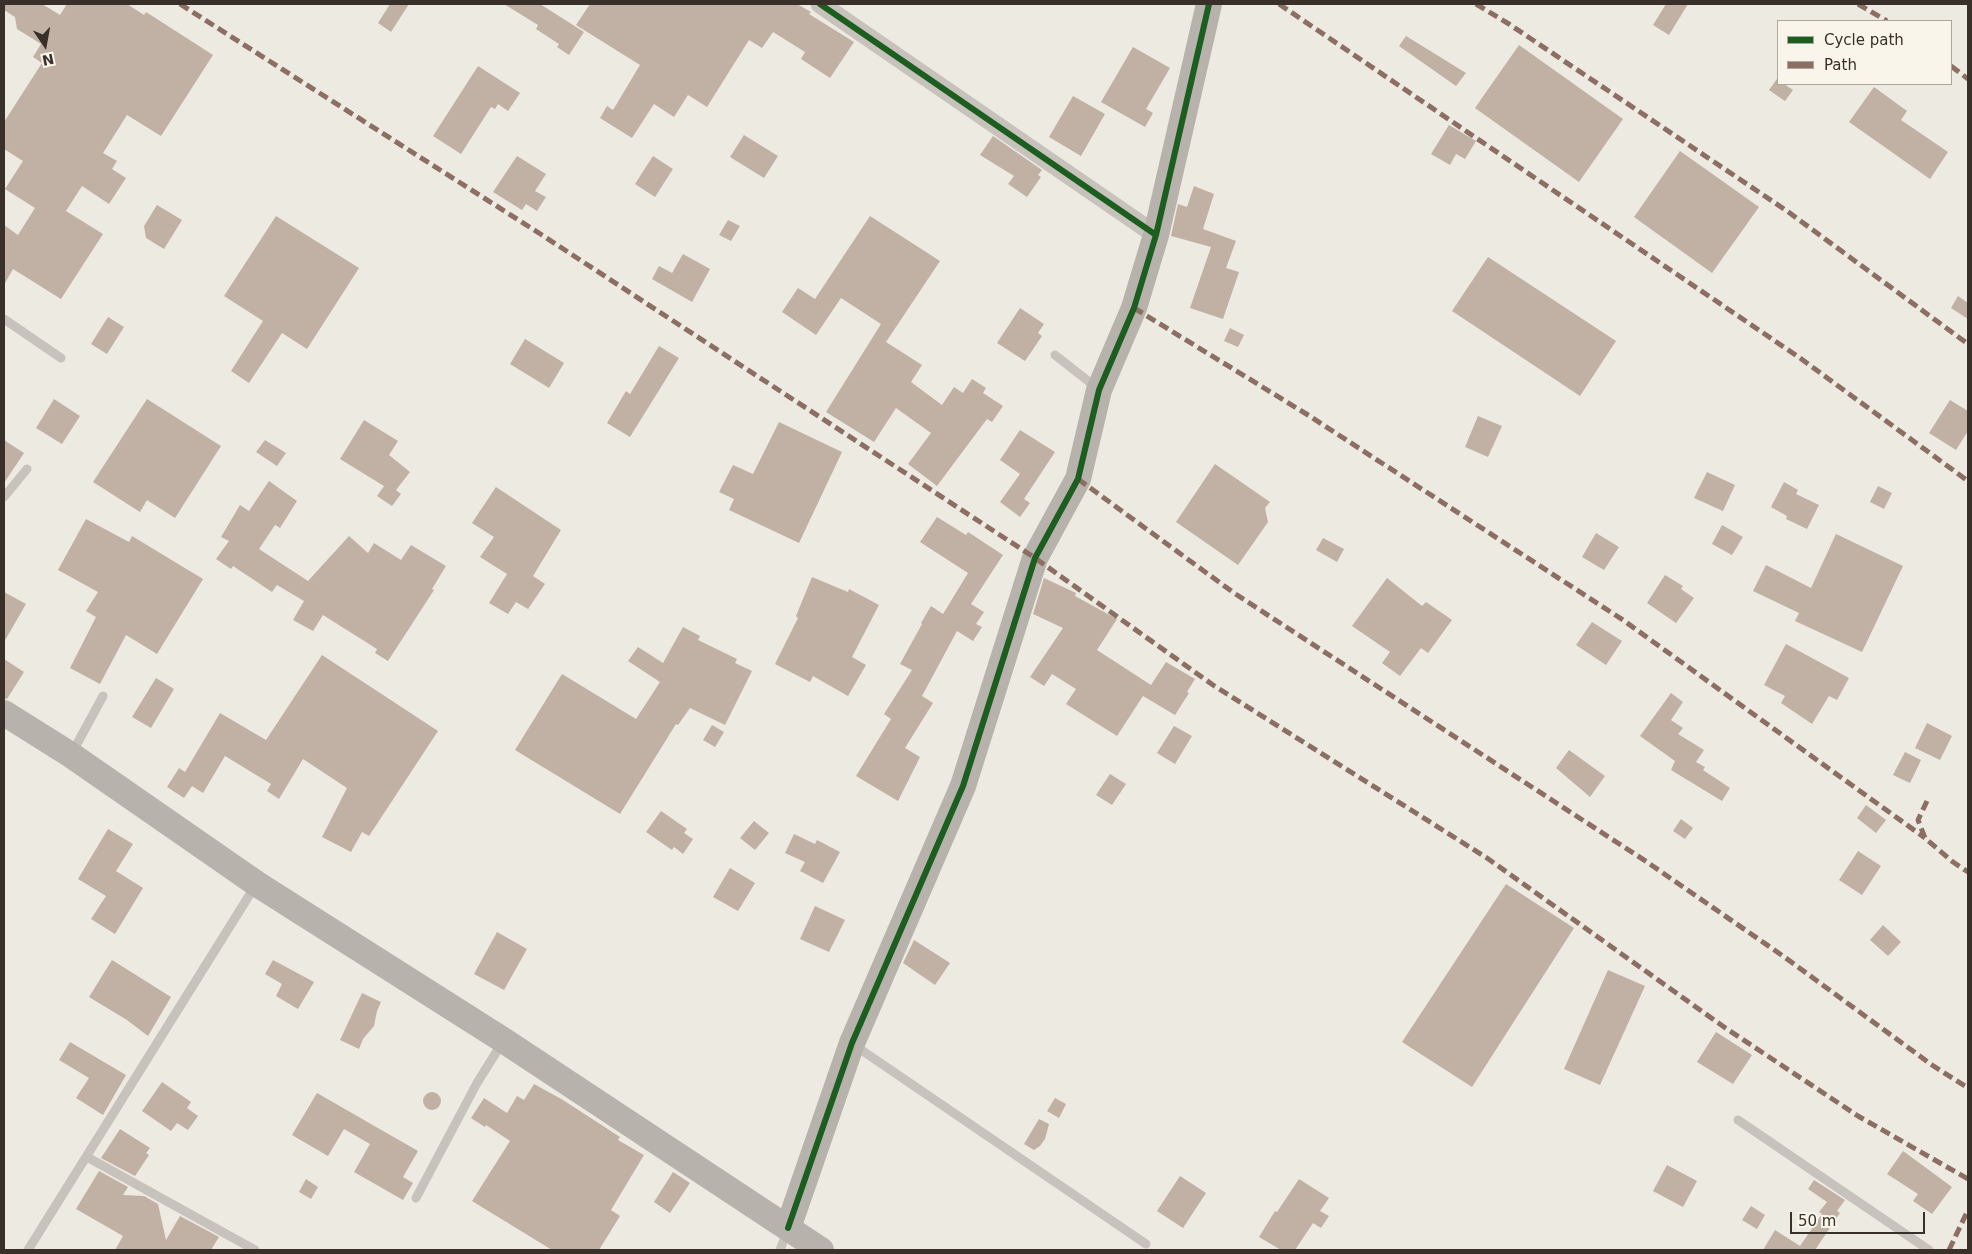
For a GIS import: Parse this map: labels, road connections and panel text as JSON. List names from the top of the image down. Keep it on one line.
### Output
{"legend":["Cycle path","Path"],"scale_bar":"50 m","north":"bottom"}
